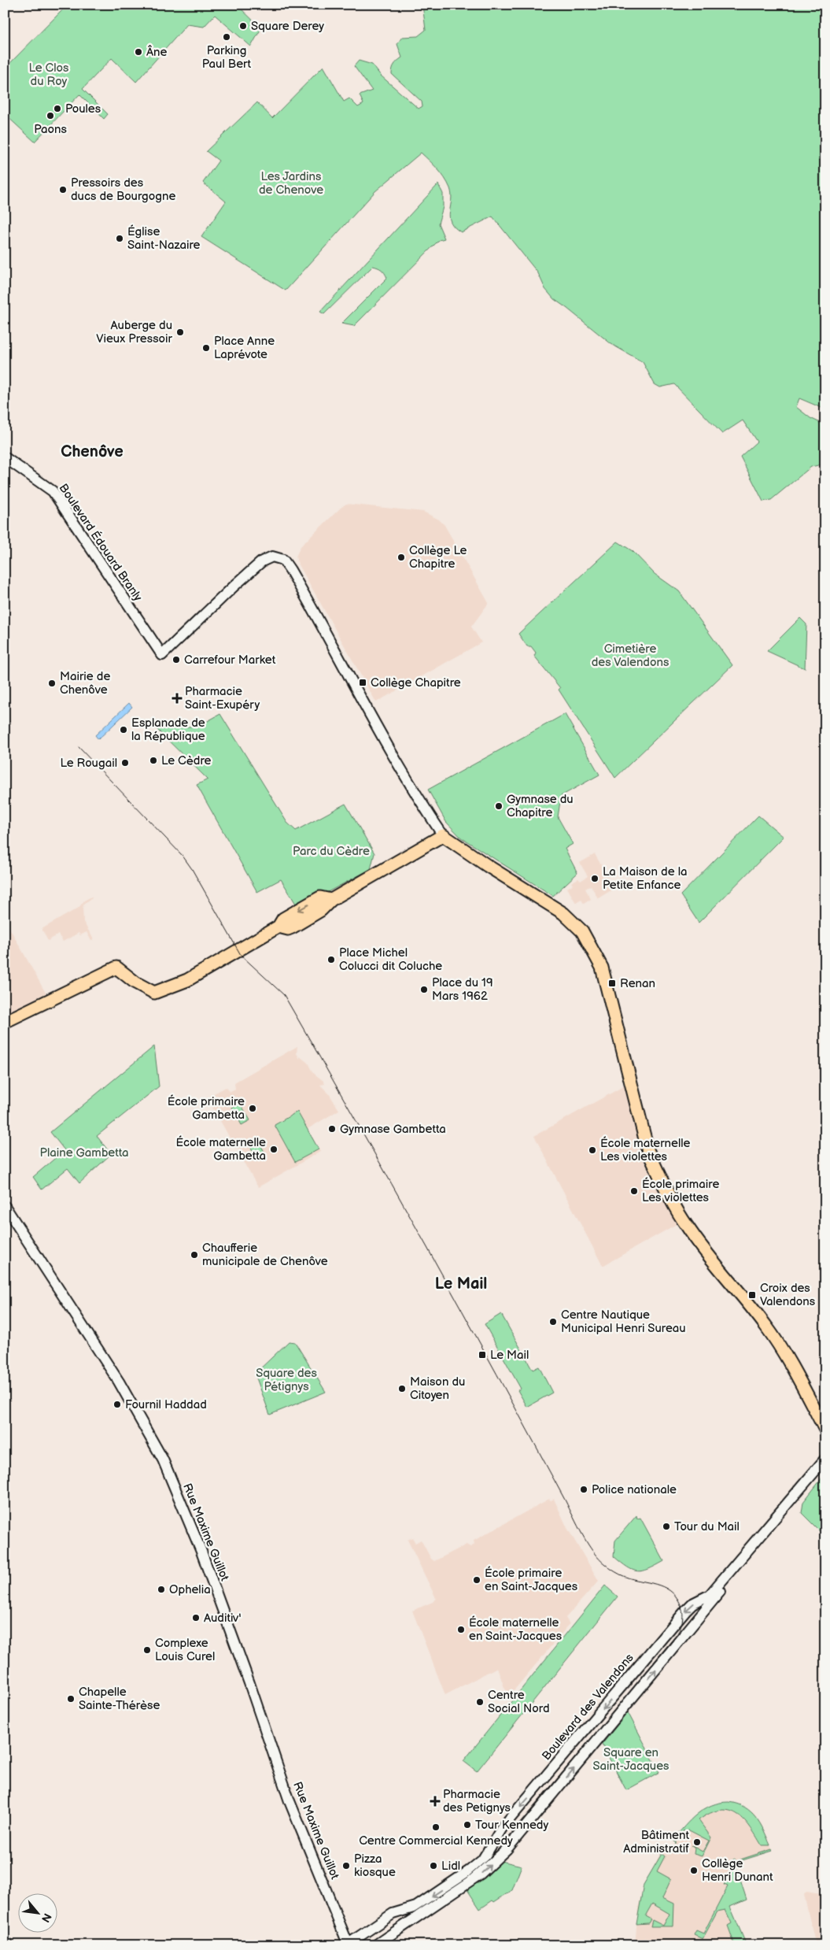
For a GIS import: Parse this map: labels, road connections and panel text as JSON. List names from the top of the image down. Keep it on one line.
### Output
{"streets":{"street":["Boulevard Édouard Branly","Rue Maxime Guillot","Boulevard des Valendons"]},"crossings":[["Rue Maxime Guillot","Boulevard des Valendons"]],"districts":["Chenôve","Le Mail"],"parks":["Le Clos du Roy","Les Jardins de Chenove","Cimetière des Valendons","Parc du Cèdre","Plaine Gambetta","Square des Pétignys","Square en Saint-Jacques"],"places":{"other":["Square Derey","Parking Paul Bert","Âne","Poules","Paons","Pressoirs des ducs de Bourgogne","Église Saint-Nazaire","Auberge du Vieux Pressoir","Place Anne Laprévote","Collège Le Chapitre","Carrefour Market","Mairie de Chenôve","Esplanade de la République","Le Cèdre","Le Rougail","Gymnase du Chapitre","La Maison de la Petite Enfance","Place Michel Colucci dit Coluche","Place du 19 Mars 1962","École primaire Gambetta","Gymnase Gambetta","École maternelle Gambetta","École maternelle Les violettes","École primaire Les violettes","Chaufferie municipale de Chenôve","Centre Nautique Municipal Henri Sureau","Maison du Citoyen","Fournil Haddad","Police nationale","Tour du Mail","École primaire en Saint-Jacques","Ophelia","Auditiv'","École maternelle en Saint-Jacques","Complexe Louis Curel","Chapelle Sainte-Thérèse","Centre Social Nord","Tour Kennedy","Centre Commercial Kennedy","Bâtiment Administratif","Pizza kiosque","Lidl","Collège Henri Dunant"],"transit":["Collège Chapitre","Renan","Croix des Valendons","Le Mail"],"health":["Pharmacie Saint-Exupéry","Pharmacie des Petignys"]},"north":"bottom right"}
